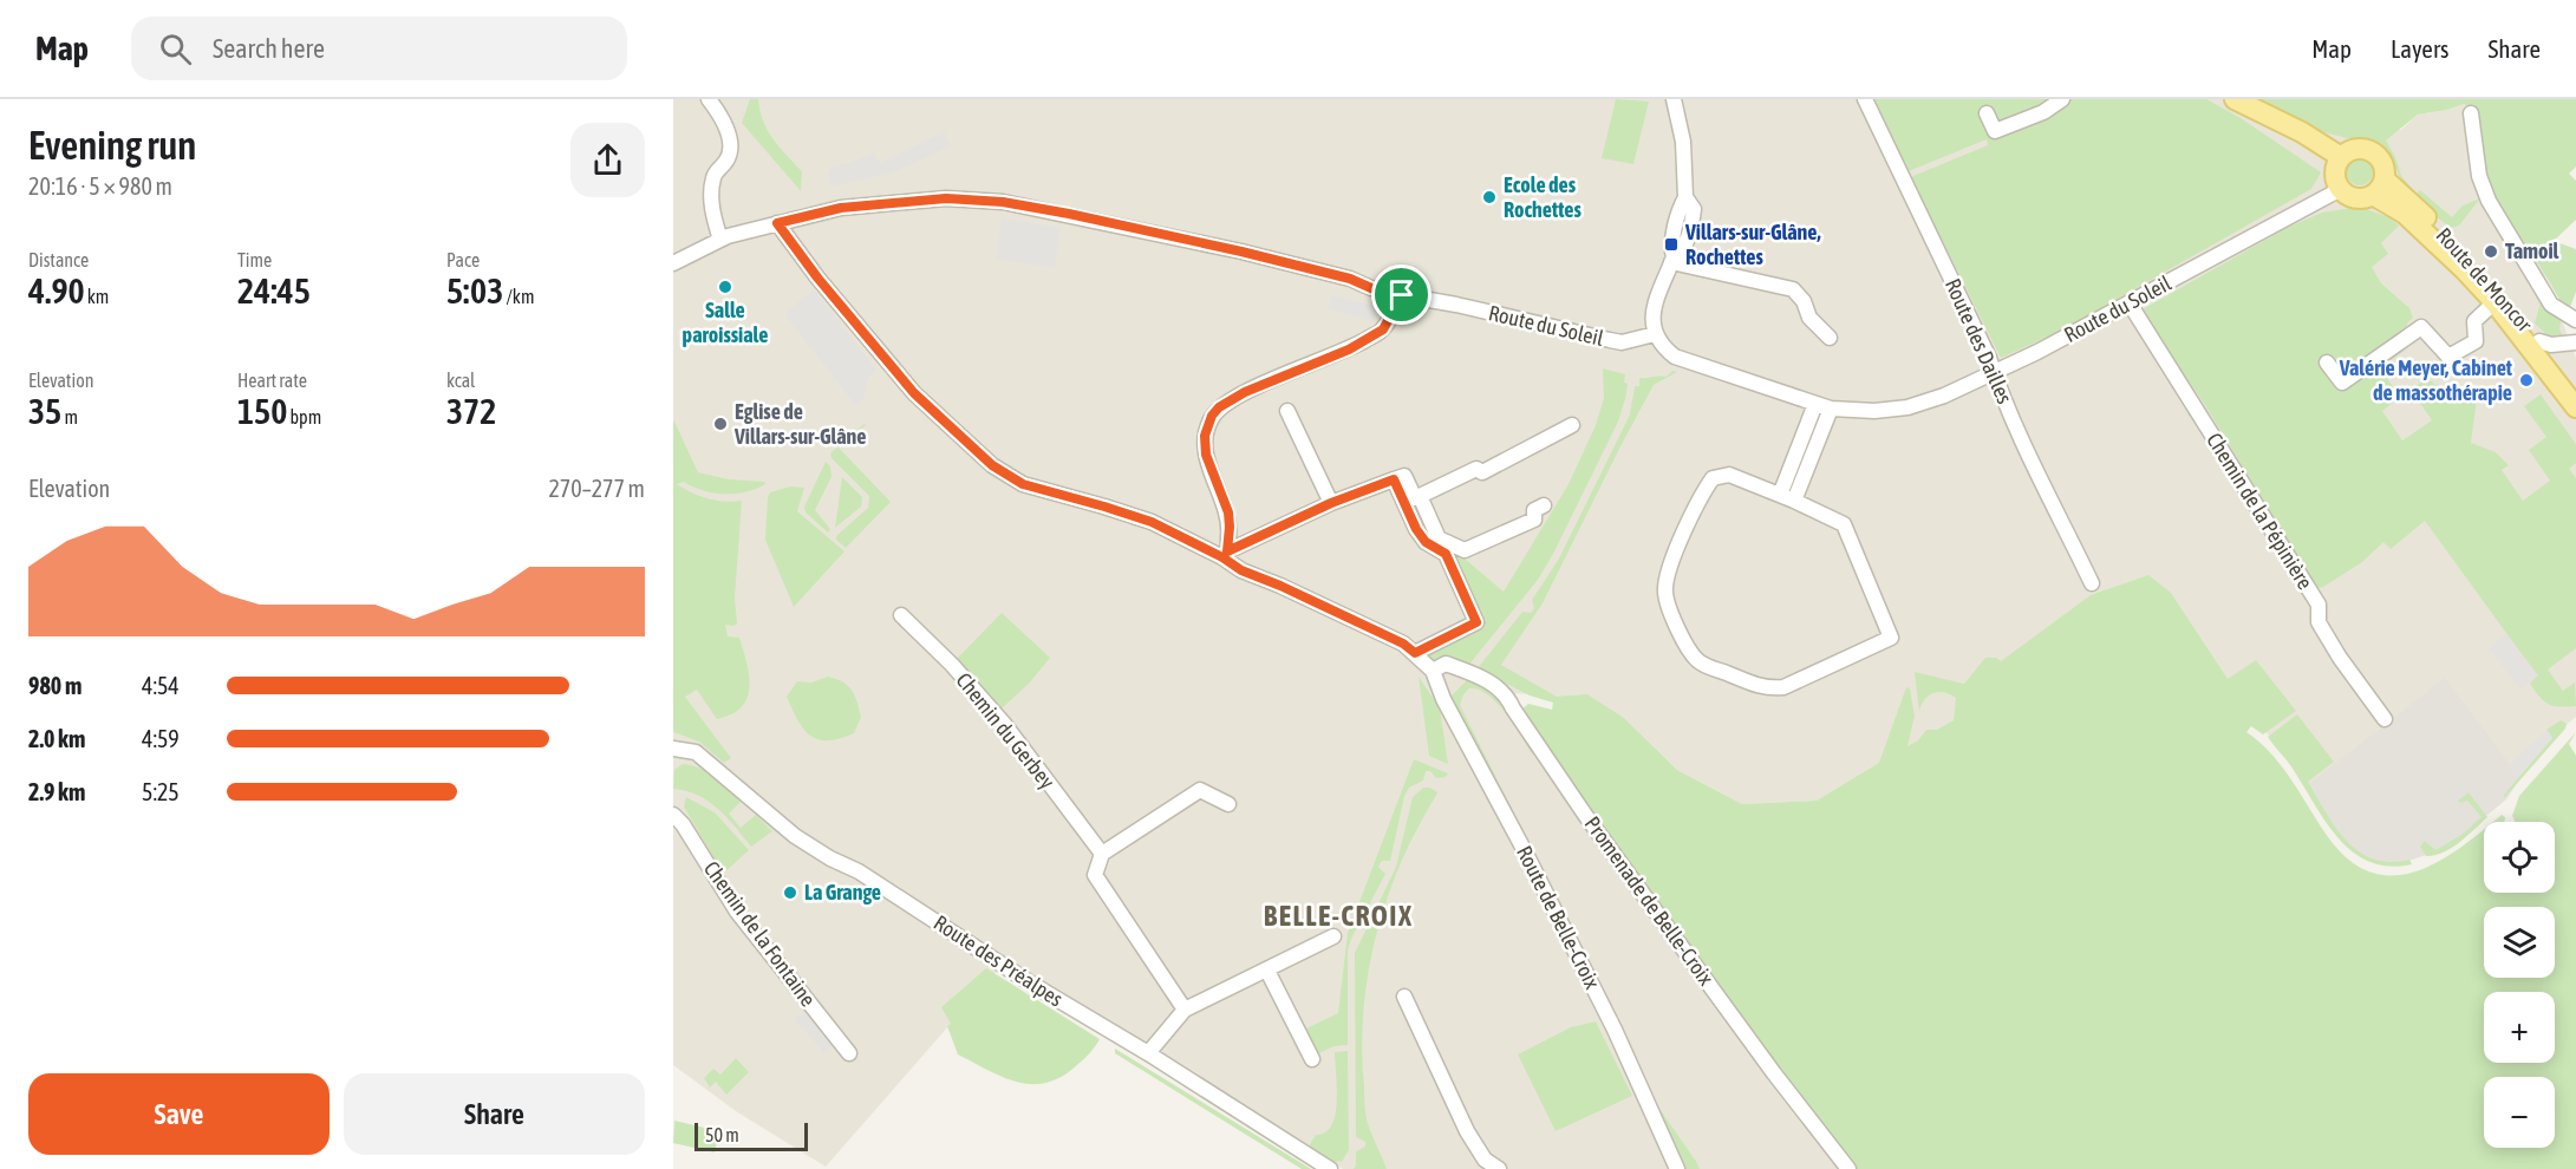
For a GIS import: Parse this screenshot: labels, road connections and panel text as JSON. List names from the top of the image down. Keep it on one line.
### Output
{"streets":{"main road":["Route de Moncor"],"street":["Route du Soleil","Route des Dailles","Chemin de la Pépinière","Chemin du Gerbey","Promenade de Belle-Croix","Route de Belle-Croix","Chemin de la Fontaine","Route des Préalpes"]},"crossings":[["Route de Moncor","Route du Soleil"],["Route du Soleil","Route des Dailles"],["Route du Soleil","Chemin de la Pépinière"],["Promenade de Belle-Croix","Route de Belle-Croix"]],"districts":["BELLE-CROIX"],"places":{"other":["Ecole des Rochettes","Tamoil","Salle paroissiale","Valérie Meyer, Cabinet de massothérapie","Eglise de Villars-sur-Glâne","La Grange"],"transit":["Villars-sur-Glâne, Rochettes"]},"scale_bar":"50 m","page":{"header":"Map","search":"Search here","nav":["Map","Layers","Share"],"heading":["Evening run","20:16 · 5 × 980 m"],"stats":[["Distance","4.90 km"],["Time","24:45"],["Pace","5:03 /km"],["Elevation","35 m"],["Heart rate","150 bpm"],["kcal","372"]],"chart":["Elevation","270–277 m"],"list":[{"name":"980 m","note":"4:54"},{"name":"2.0 km","note":"4:59"},{"name":"2.9 km","note":"5:25"}],"map_buttons":["+","−"],"buttons":["Save","Share"],"scale":"50 m"}}
